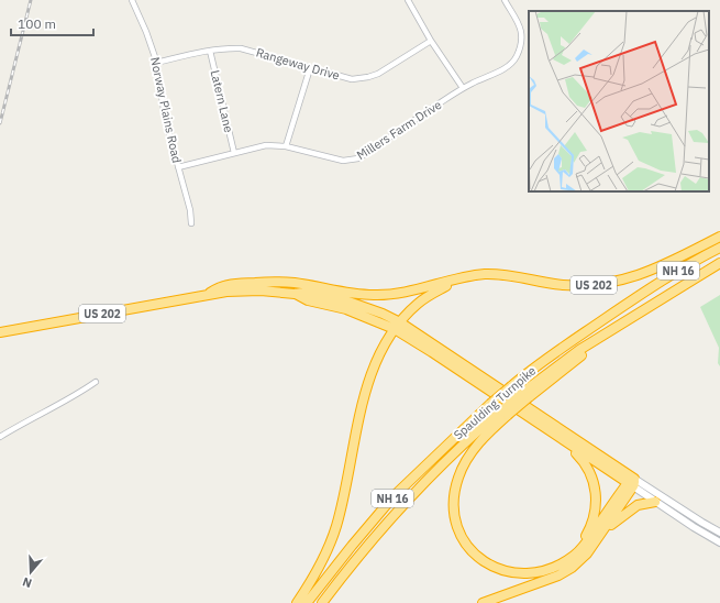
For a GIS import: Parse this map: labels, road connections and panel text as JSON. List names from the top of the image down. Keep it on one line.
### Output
{"streets":{"highway":["NH 16","US 202","Spaulding Turnpike"],"street":["Rangeway Drive","Latern Lane","Norway Plains Road","Millers Farm Drive"]},"crossings":[["Rangeway Drive","Latern Lane"],["Rangeway Drive","Norway Plains Road"],["Latern Lane","Millers Farm Drive"],["Norway Plains Road","Millers Farm Drive"]],"scale_bar":"100 m","north":"bottom"}
